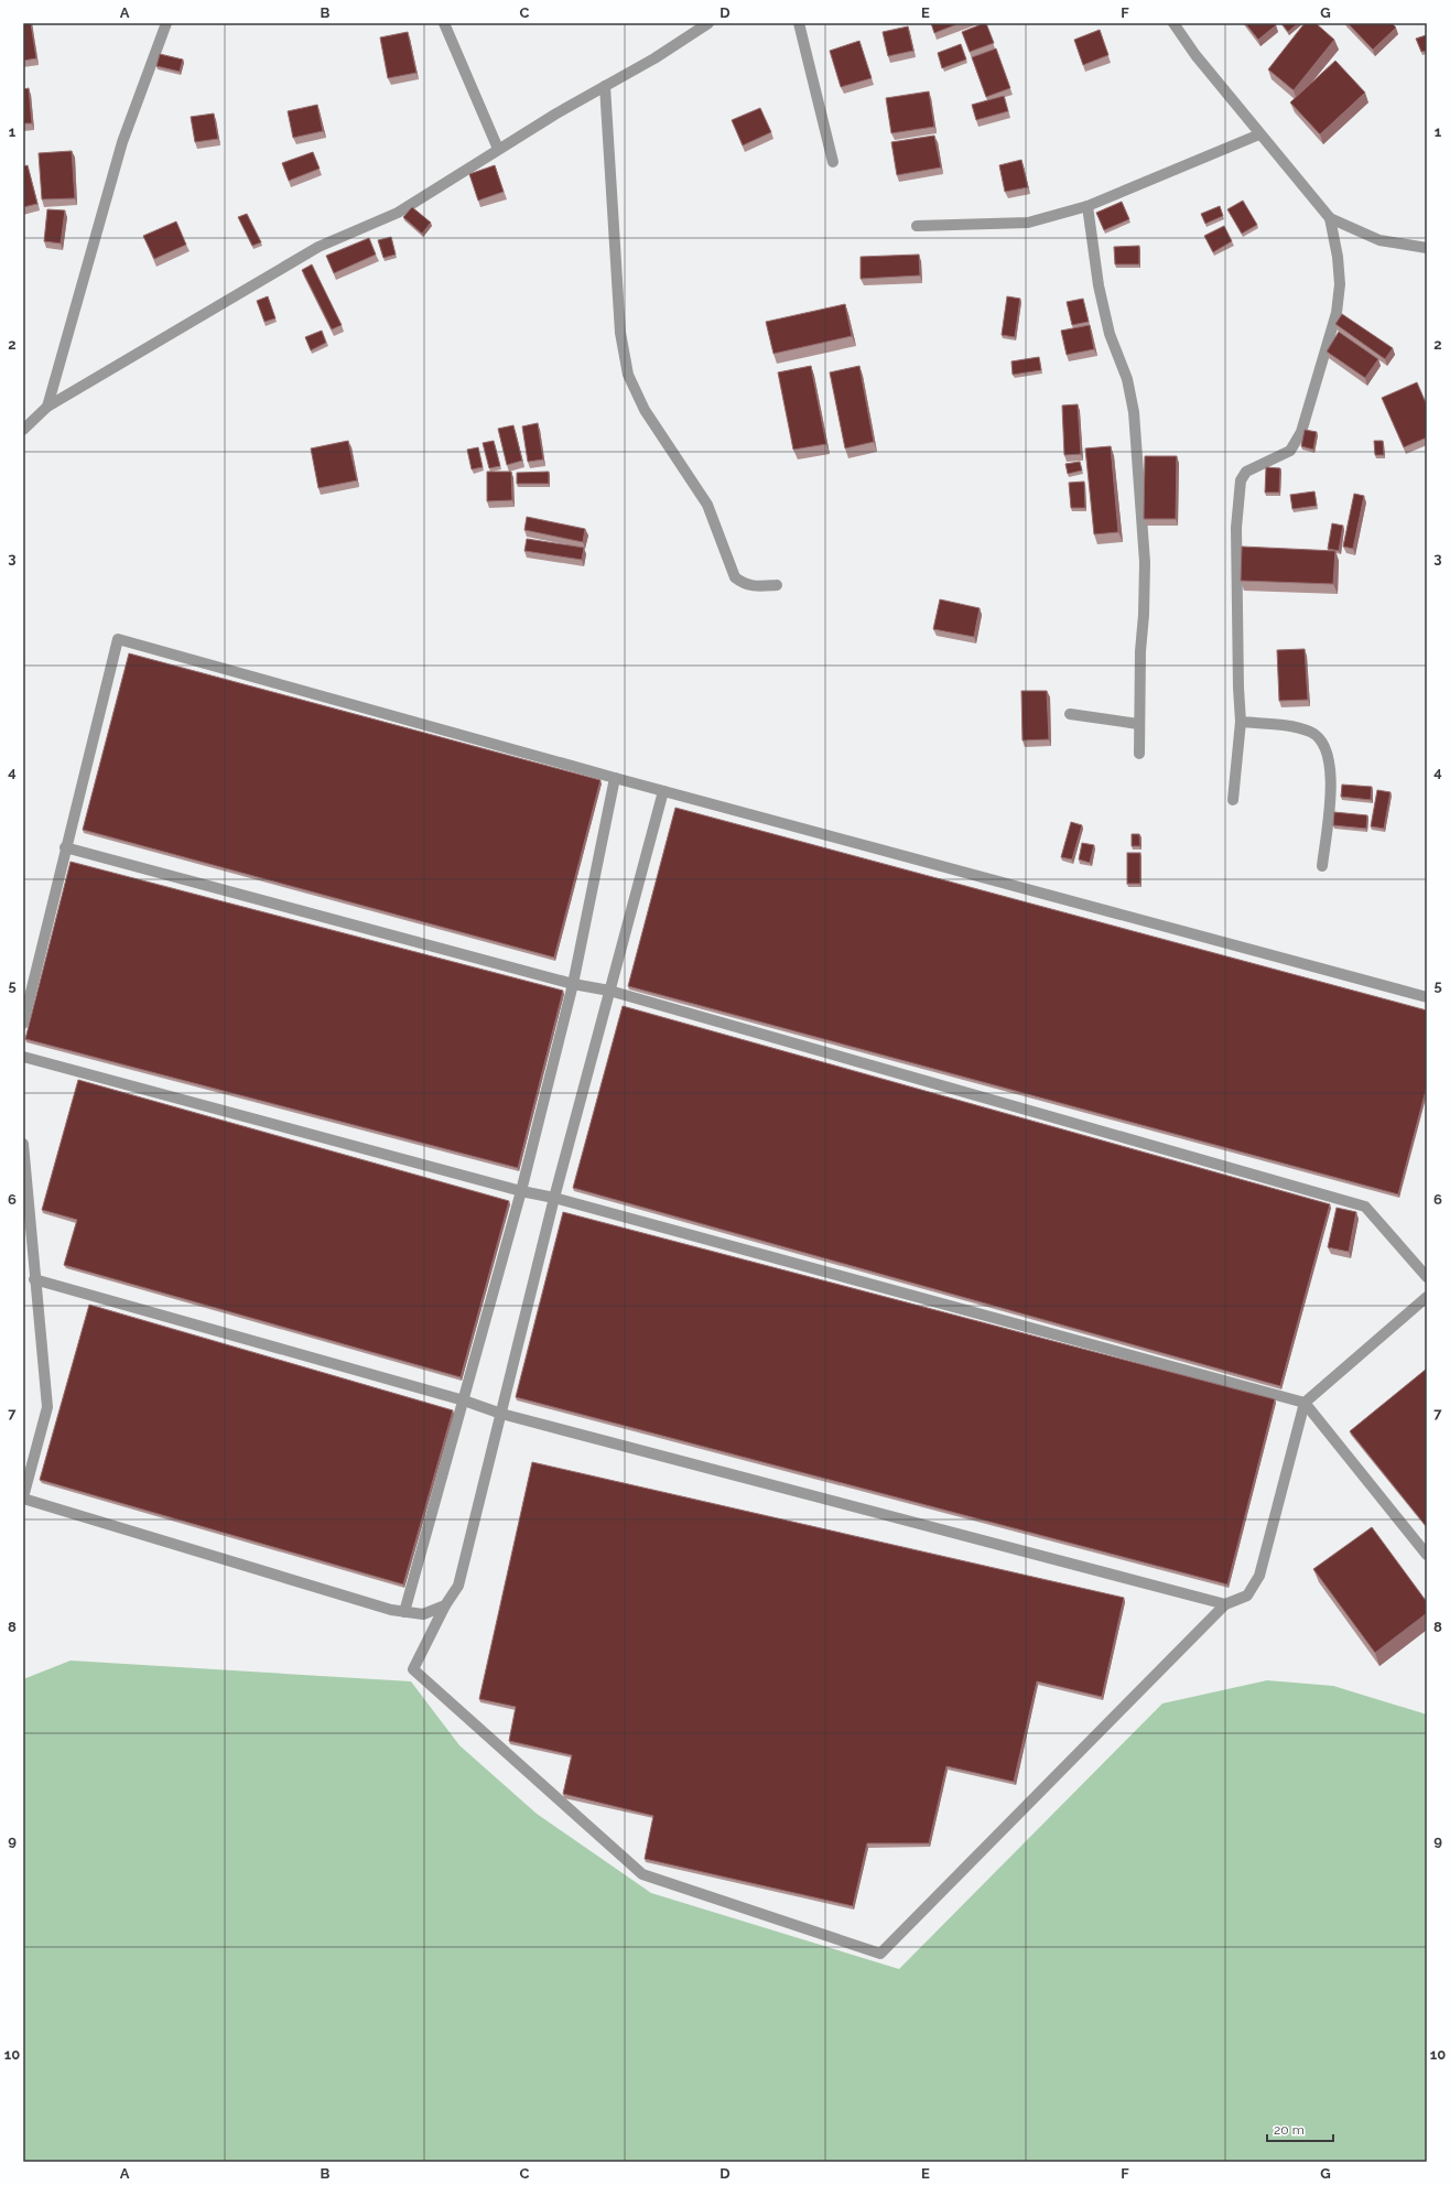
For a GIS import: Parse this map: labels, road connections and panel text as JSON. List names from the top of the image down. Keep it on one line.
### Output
{"scale_bar":"20 m","grid":{"columns":["A","B","C","D","E","F","G"],"rows":["1","2","3","4","5","6","7","8","9","10"]}}
